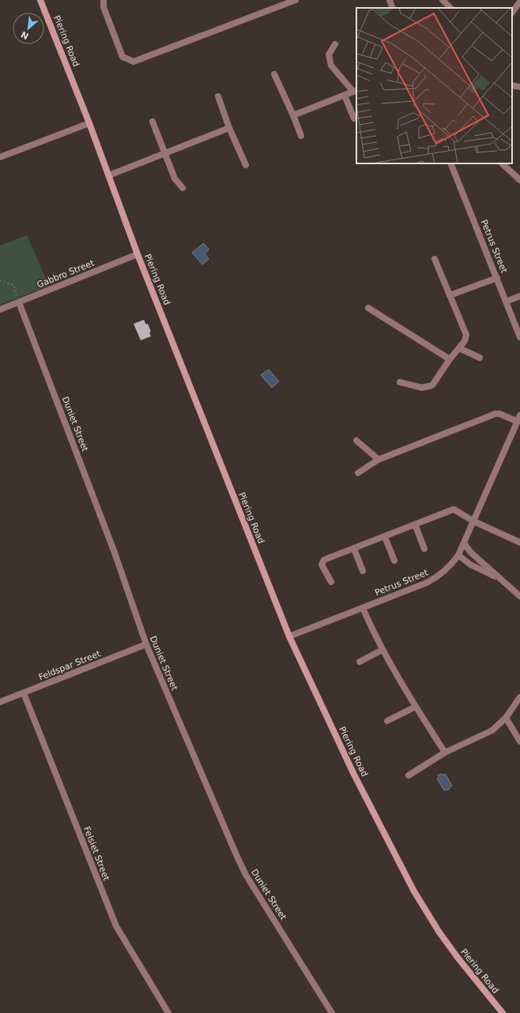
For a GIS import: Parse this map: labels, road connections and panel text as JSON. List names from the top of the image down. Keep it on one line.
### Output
{"streets":{"street":["Piering Road","Petrus Street","Gabbro Street","Duniet Street","Feldspar Street","Felsiet Street"]},"crossings":[["Piering Road","Petrus Street"],["Piering Road","Gabbro Street"],["Gabbro Street","Duniet Street"],["Duniet Street","Feldspar Street"],["Feldspar Street","Felsiet Street"]],"north":"bottom left"}
